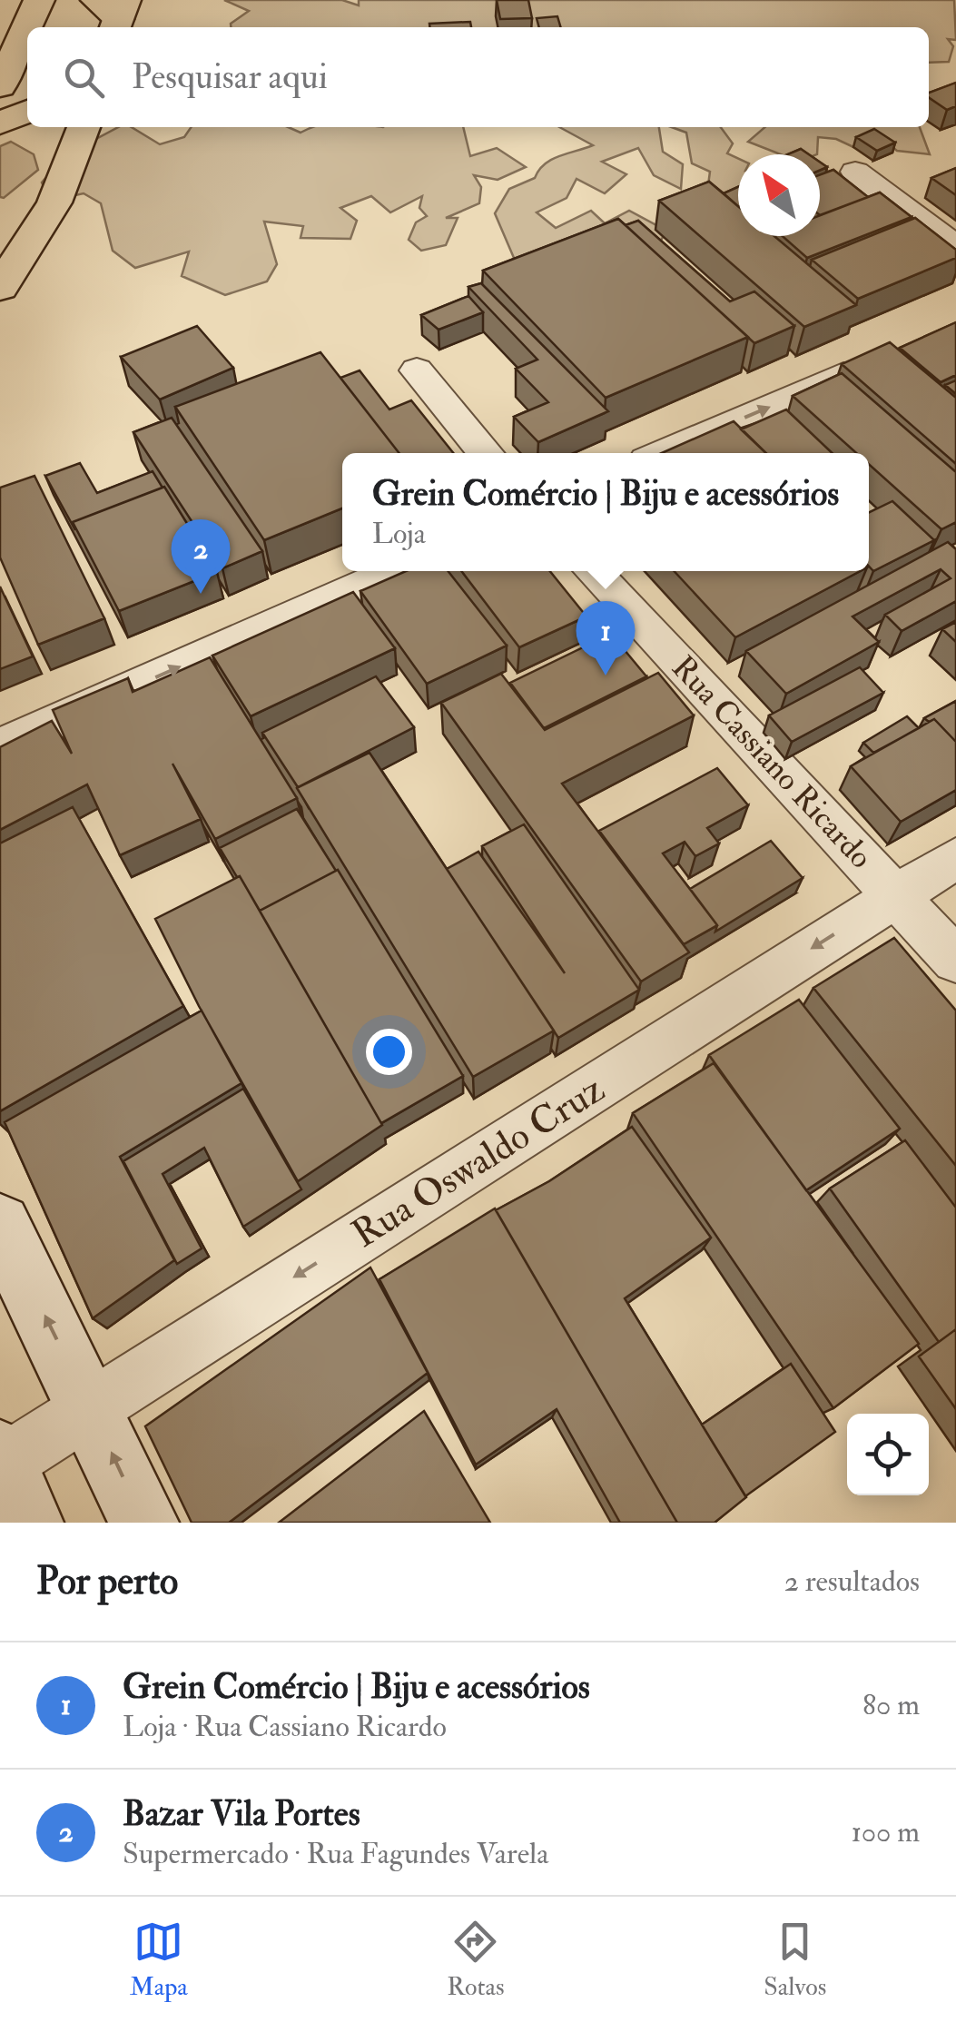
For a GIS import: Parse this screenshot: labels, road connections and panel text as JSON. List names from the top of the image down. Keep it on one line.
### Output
{"streets":{"street":["Rua Cassiano Ricardo","Rua Oswaldo Cruz"]},"crossings":[["Rua Cassiano Ricardo","Rua Oswaldo Cruz"]],"one_way":["Rua Oswaldo Cruz"],"north":"top left","page":{"search":"Pesquisar aqui","popup":["Grein Comércio | Biju e acessórios","Loja"],"pins":["2","1"],"heading":["Por perto","2 resultados"],"list":[{"mark":"1","name":"Grein Comércio | Biju e acessórios","note":"Loja · Rua Cassiano Ricardo","value":"80 m"},{"mark":"2","name":"Bazar Vila Portes","note":"Supermercado · Rua Fagundes Varela","value":"100 m"}],"nav":["Mapa","Rotas","Salvos"]}}
